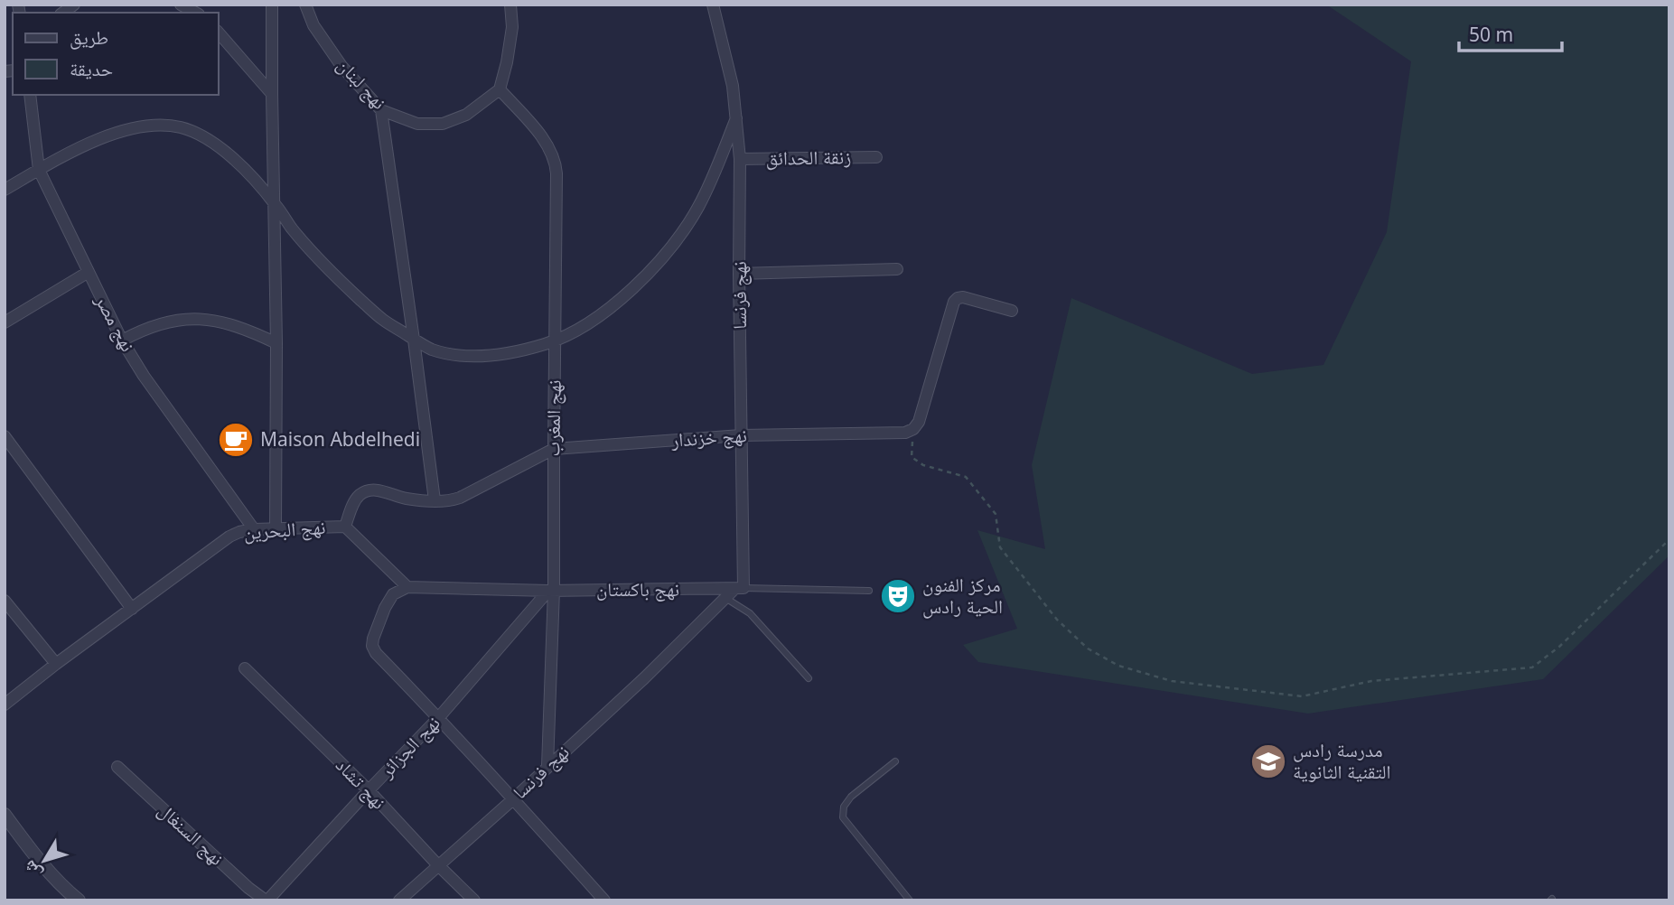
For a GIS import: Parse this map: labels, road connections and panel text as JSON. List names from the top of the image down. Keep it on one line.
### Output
{"streets":{"street":["نهج لبنان","زنقة الحدائق","نهج فرنسا","نهج مصر","نهج المغرب","نهج خزندار","نهج البحرين","نهج باكستان","نهج الجزائر","نهج تشاد","نهج السنغال"]},"crossings":[["نهج لبنان","نهج المغرب"],["زنقة الحدائق","نهج فرنسا"],["نهج فرنسا","نهج المغرب"],["نهج فرنسا","نهج خزندار"],["نهج فرنسا","نهج باكستان"],["نهج فرنسا","نهج تشاد"],["نهج مصر","نهج البحرين"],["نهج المغرب","نهج خزندار"],["نهج المغرب","نهج باكستان"],["نهج المغرب","نهج الجزائر"],["نهج خزندار","نهج البحرين"],["نهج البحرين","نهج باكستان"],["نهج باكستان","نهج الجزائر"],["نهج الجزائر","نهج تشاد"],["نهج الجزائر","نهج السنغال"]],"places":{"cafe":["Maison Abdelhedi"],"theatre":["مركز الفنون الحية رادس"],"school or university":["مدرسة رادس التقنية الثانوية"]},"legend":["طريق","حديقة"],"scale_bar":"50 m","north":"bottom left"}
